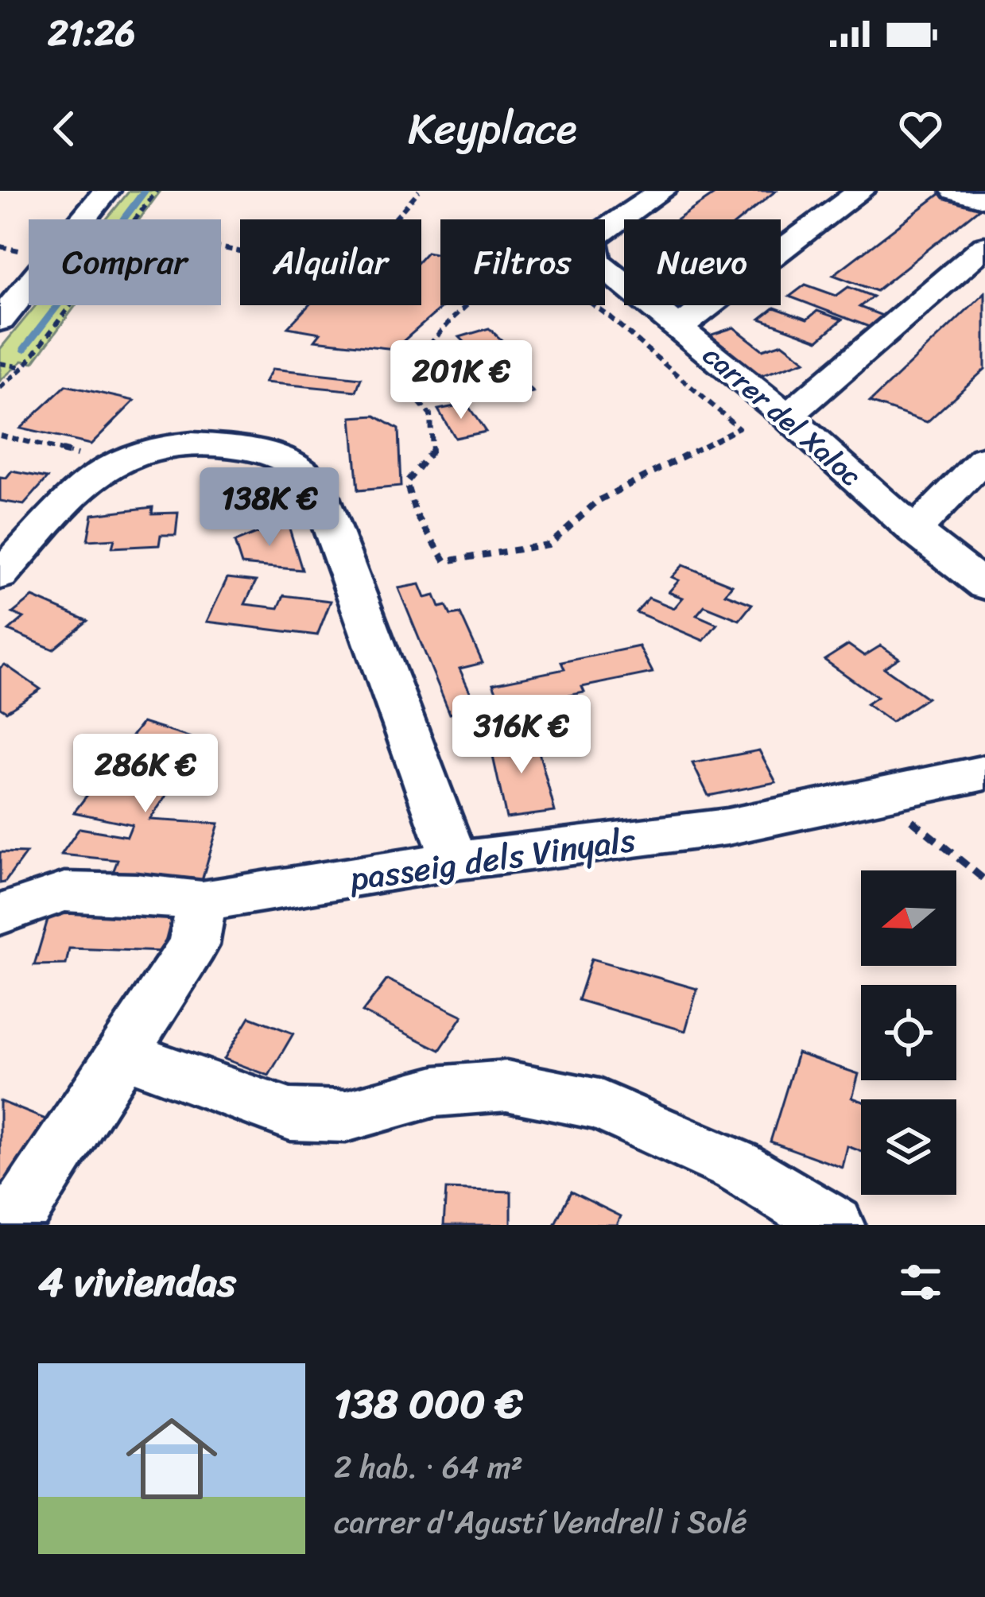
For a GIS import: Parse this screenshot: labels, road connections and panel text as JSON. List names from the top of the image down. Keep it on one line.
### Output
{"streets":{"street":["carrer del Xaloc","passeig dels Vinyals"]},"north":"left","page":{"status":"21:26","header":"Keyplace","chip":["Comprar","Alquilar","Filtros","Nuevo"],"price":["201K €","138K €","316K €","286K €"],"heading":"4 viviendas","list":[{"name":"138 000 €","note":"2 hab. · 64 m² · carrer d'Agustí Vendrell i Solé"}]}}
